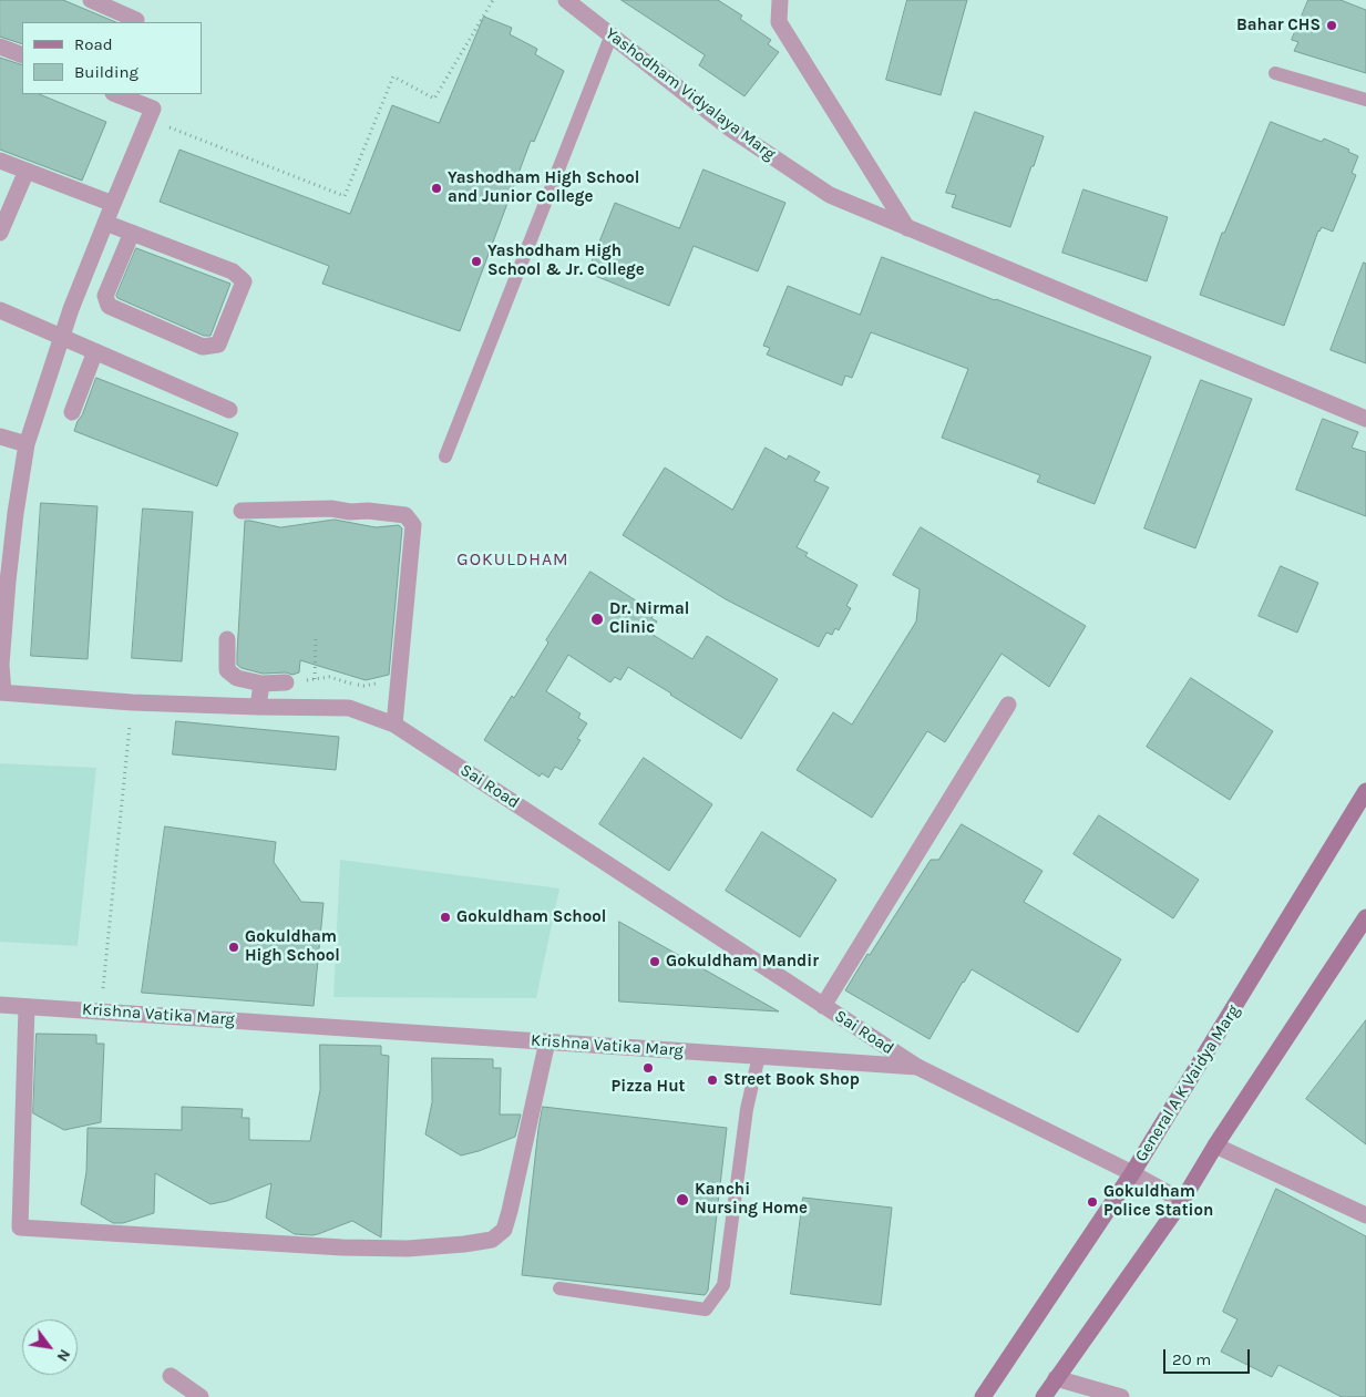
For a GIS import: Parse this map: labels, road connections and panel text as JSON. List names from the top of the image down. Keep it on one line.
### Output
{"streets":{"main road":["General A K Vaidya Marg"],"street":["Yashodham Vidyalaya Marg","Sai Road","Krishna Vatika Marg"]},"crossings":[["Sai Road","Krishna Vatika Marg"],["Krishna Vatika Marg","General A K Vaidya Marg"]],"districts":["GOKULDHAM"],"places":["Bahar CHS","Yashodham High School and Junior College","Yashodham High School & Jr. College","Dr. Nirmal Clinic","Gokuldham School","Gokuldham High School","Gokuldham Mandir","Pizza Hut","Street Book Shop","Kanchi Nursing Home","Gokuldham Police Station"],"legend":["Road","Building"],"scale_bar":"20 m","north":"bottom right"}
